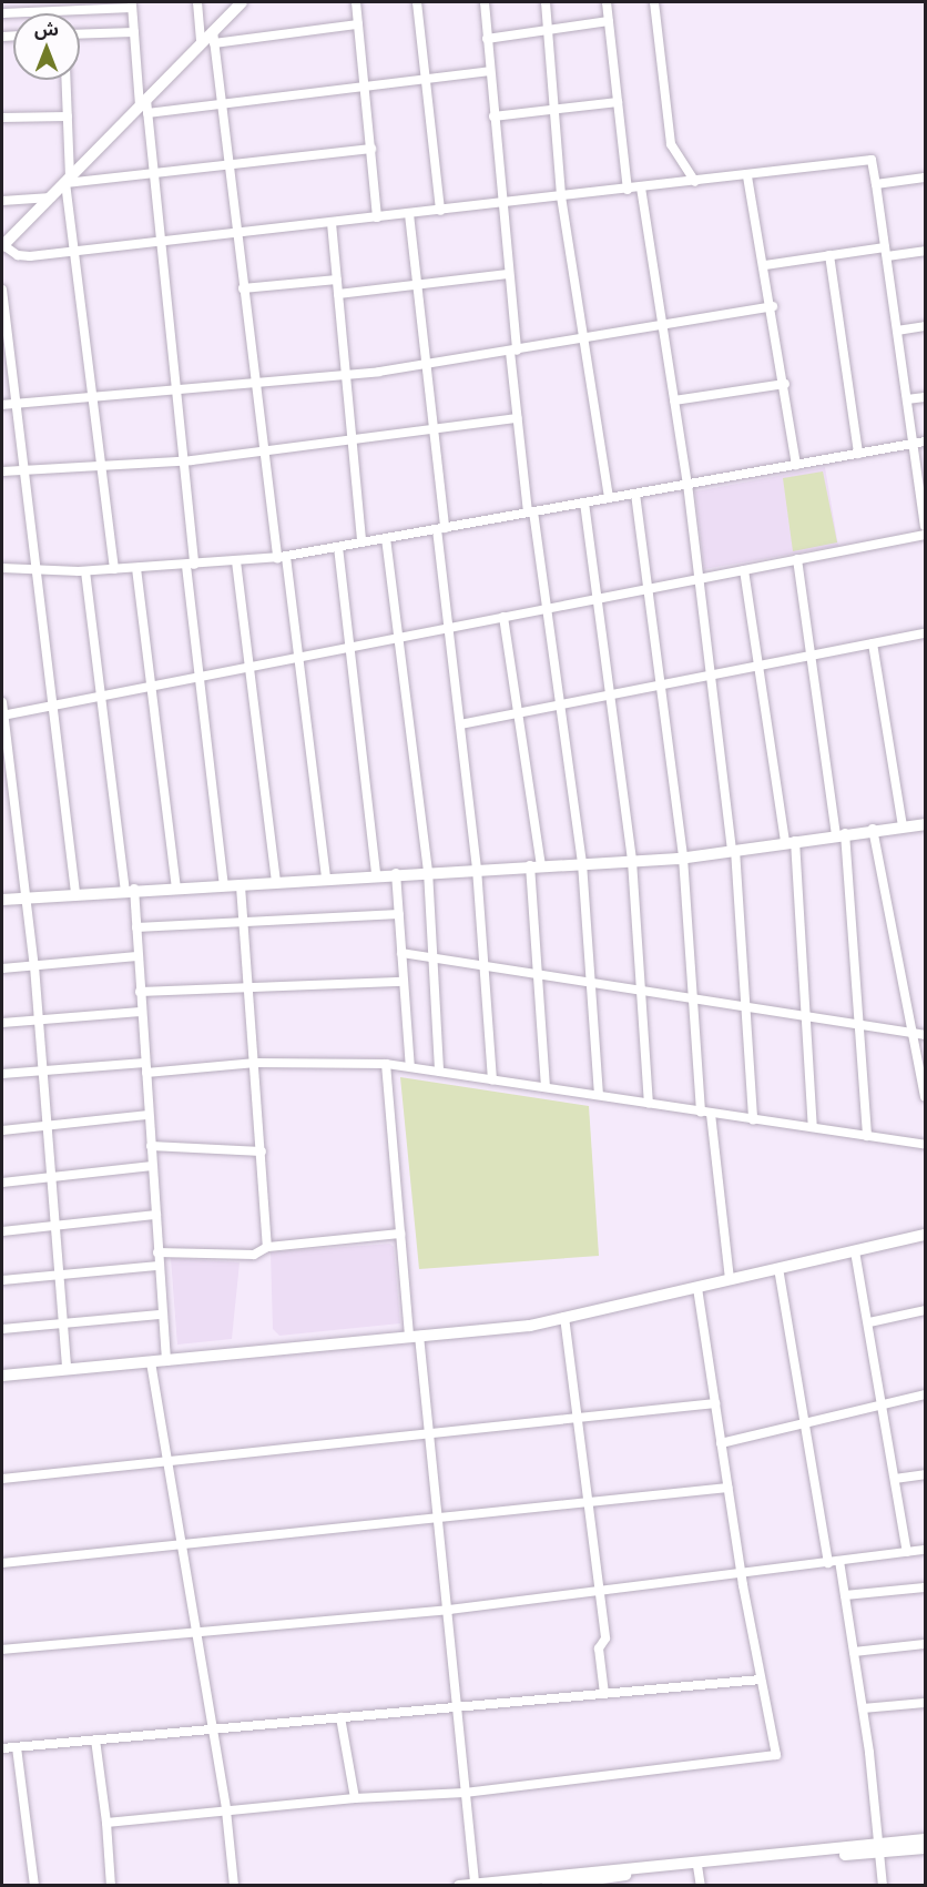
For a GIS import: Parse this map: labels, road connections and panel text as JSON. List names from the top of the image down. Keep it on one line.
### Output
{"north":"top"}
